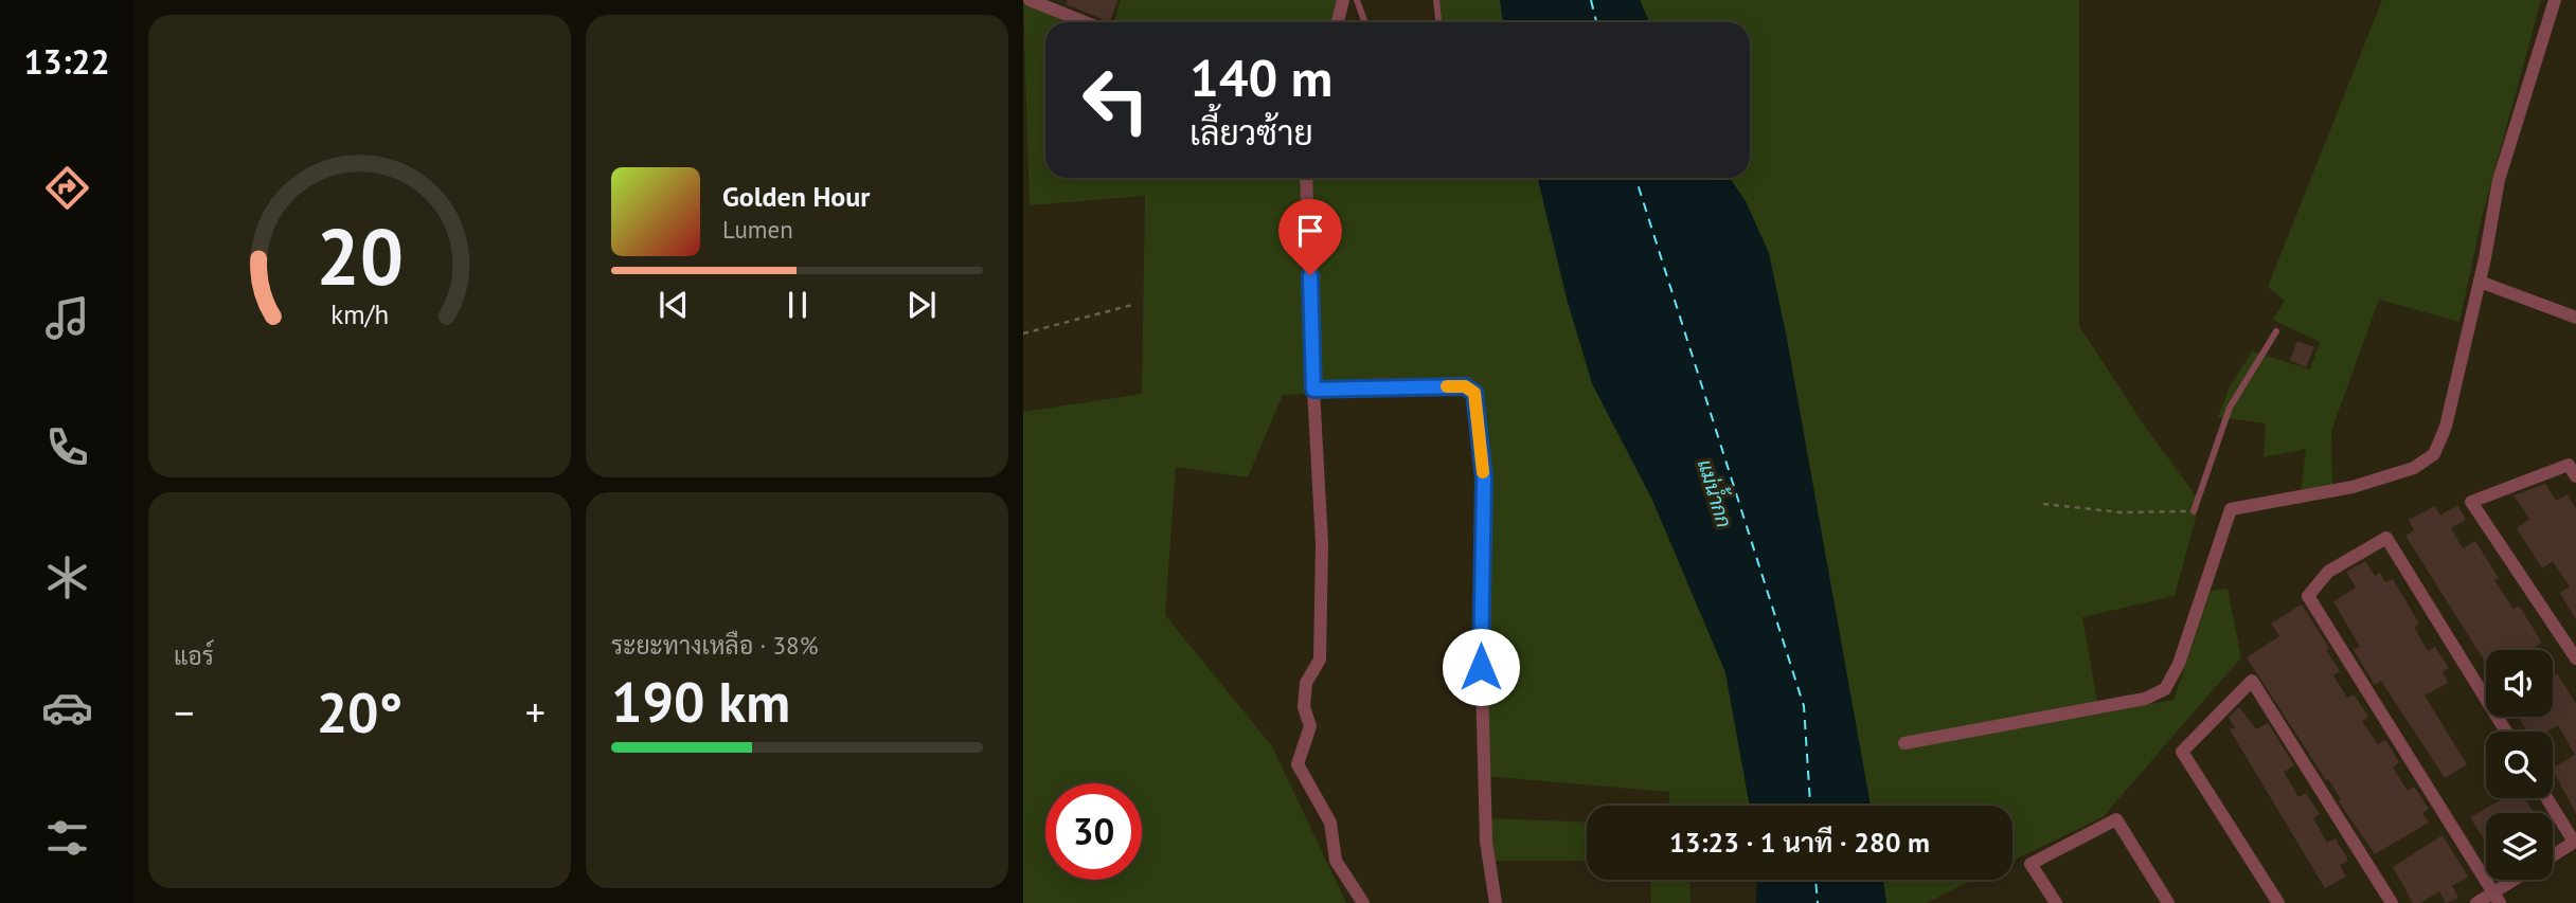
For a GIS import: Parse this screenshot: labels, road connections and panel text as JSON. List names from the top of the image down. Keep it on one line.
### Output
{"water":["แม่น้ำกก"],"page":{"tabs":"13:22","turn":["140 m","เลี้ยวซ้าย"],"song":["Golden Hour","Lumen"],"tile":["แอร์",["ระยะทางเหลือ · 38%","190 km"]],"heat":["−","20°","+"],"limit":"30","trip":"13:23 · 1 นาที · 280 m","gauge":["20","km/h"]}}
